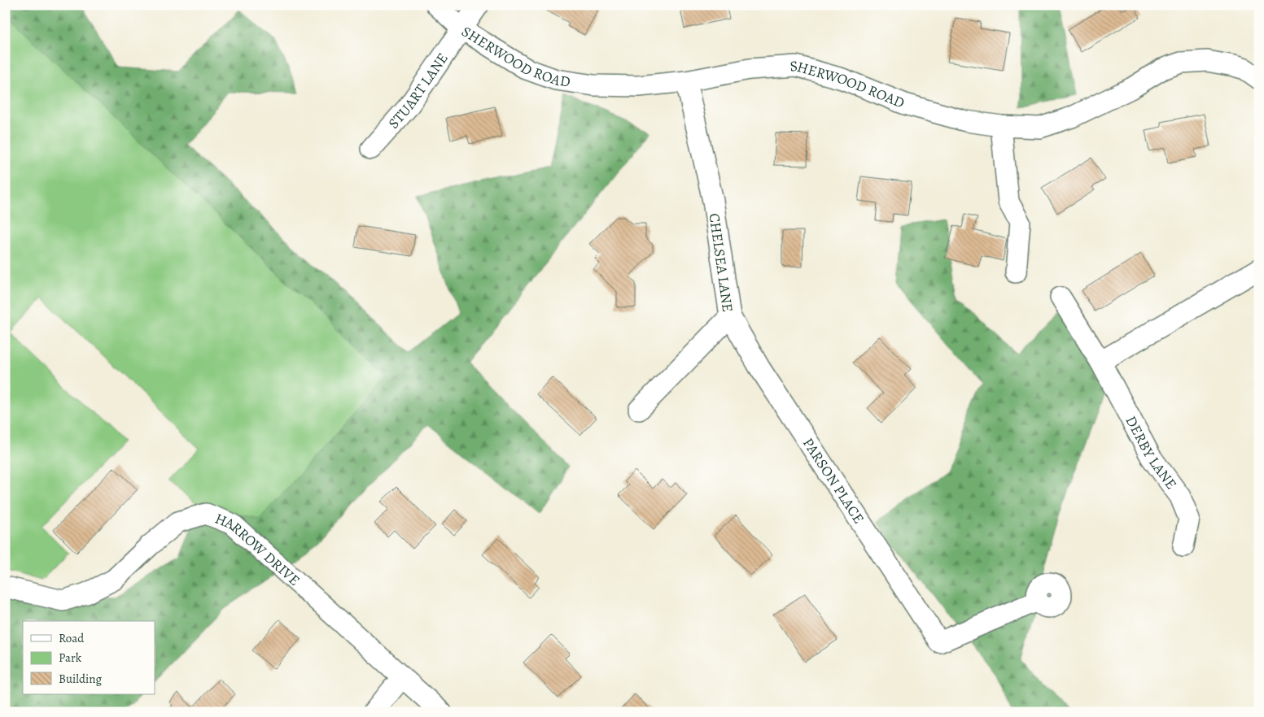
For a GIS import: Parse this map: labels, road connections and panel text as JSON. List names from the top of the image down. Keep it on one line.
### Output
{"streets":{"street":["SHERWOOD ROAD","STUART LANE","CHELSEA LANE","DERBY LANE","PARSON PLACE","HARROW DRIVE"]},"crossings":[["SHERWOOD ROAD","STUART LANE"],["SHERWOOD ROAD","CHELSEA LANE"],["CHELSEA LANE","PARSON PLACE"]],"legend":["Road","Park","Building"]}
